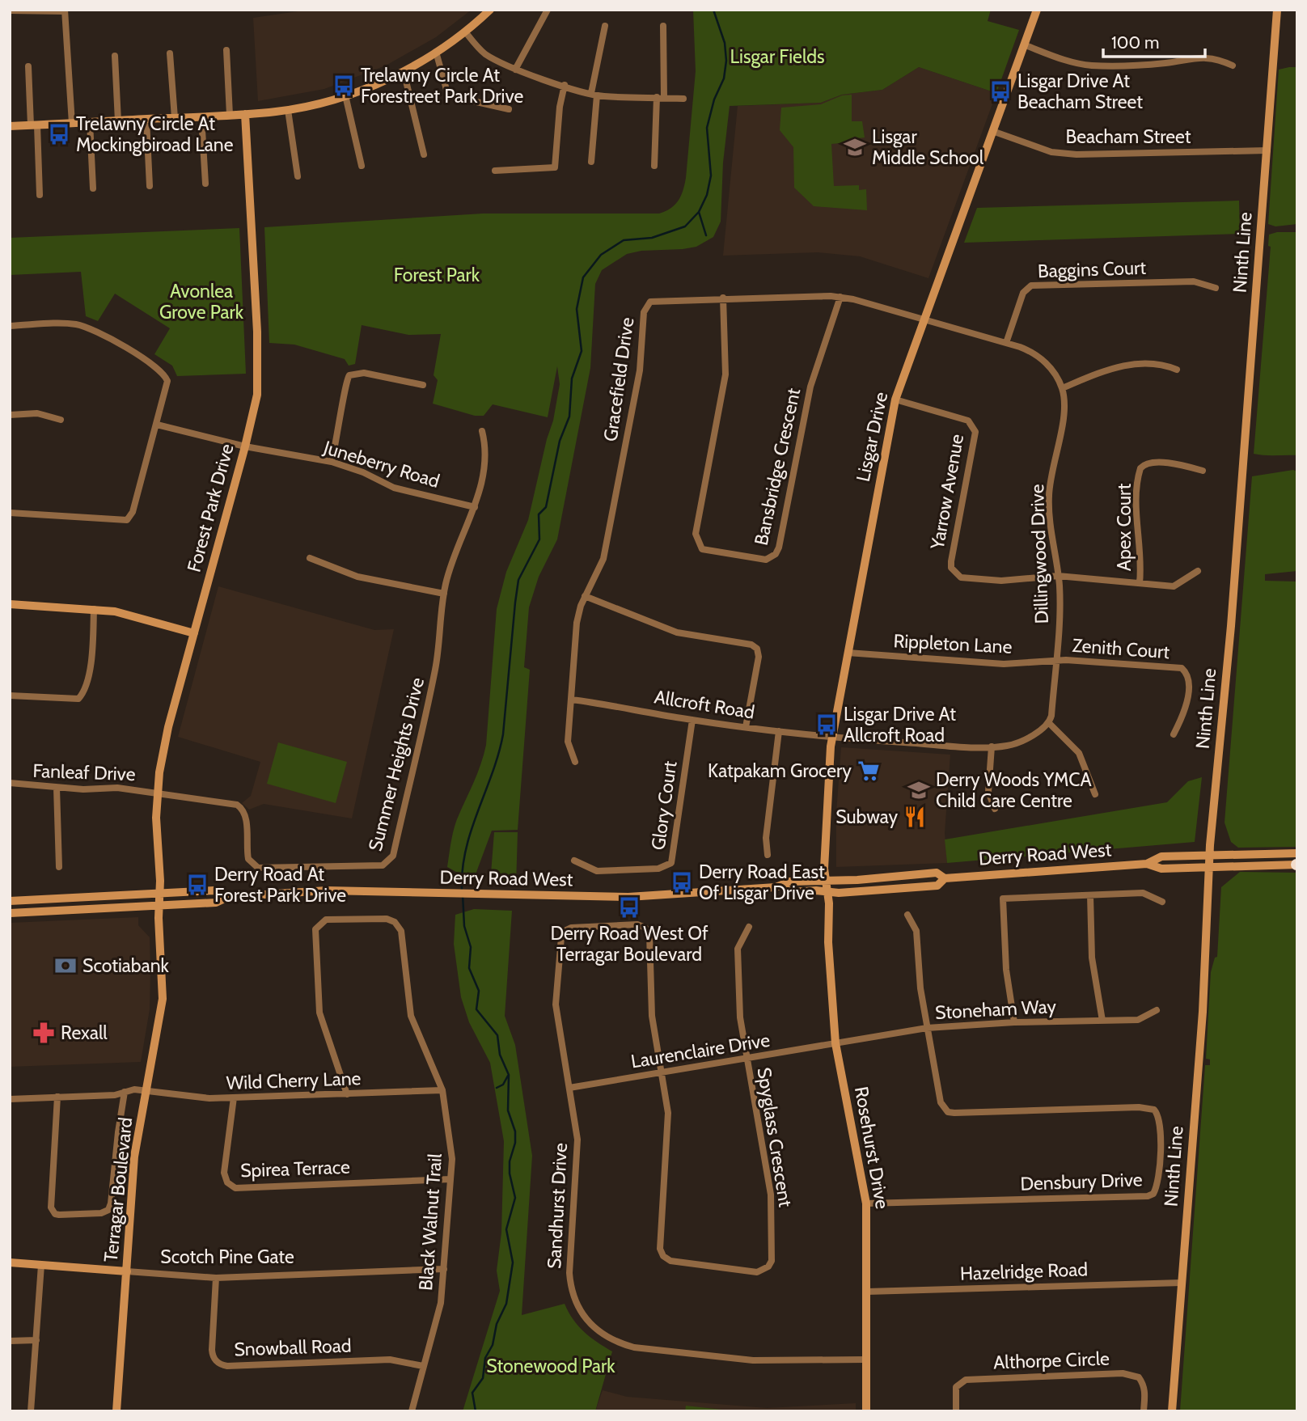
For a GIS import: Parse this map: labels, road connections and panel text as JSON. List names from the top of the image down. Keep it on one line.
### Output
{"streets":{"street":["Beacham Street","Ninth Line","Baggins Court","Gracefield Drive","Lisgar Drive","Juneberry Road","Bansbridge Crescent","Yarrow Avenue","Forest Park Drive","Apex Court","Dillingwood Drive","Rippleton Lane","Zenith Court","Allcroft Road","Summer Heights Drive","Fanleaf Drive","Glory Court","Derry Road West","Stoneham Way","Laurenclaire Drive","Wild Cherry Lane","Spyglass Crescent","Rosehurst Drive","Spirea Terrace","Densbury Drive","Terragar Boulevard","Sandhurst Drive","Black Walnut Trail","Scotch Pine Gate","Hazelridge Road","Snowball Road","Althorpe Circle"]},"crossings":[["Beacham Street","Ninth Line"],["Beacham Street","Lisgar Drive"],["Ninth Line","Derry Road West"],["Ninth Line","Hazelridge Road"],["Gracefield Drive","Lisgar Drive"],["Gracefield Drive","Bansbridge Crescent"],["Gracefield Drive","Allcroft Road"],["Lisgar Drive","Yarrow Avenue"],["Lisgar Drive","Rippleton Lane"],["Lisgar Drive","Allcroft Road"],["Lisgar Drive","Derry Road West"],["Lisgar Drive","Rosehurst Drive"],["Juneberry Road","Forest Park Drive"],["Yarrow Avenue","Dillingwood Drive"],["Forest Park Drive","Summer Heights Drive"],["Forest Park Drive","Fanleaf Drive"],["Forest Park Drive","Derry Road West"],["Forest Park Drive","Terragar Boulevard"],["Dillingwood Drive","Rippleton Lane"],["Dillingwood Drive","Zenith Court"],["Rippleton Lane","Zenith Court"],["Allcroft Road","Glory Court"],["Summer Heights Drive","Fanleaf Drive"],["Derry Road West","Rosehurst Drive"],["Derry Road West","Terragar Boulevard"],["Stoneham Way","Laurenclaire Drive"],["Stoneham Way","Rosehurst Drive"],["Stoneham Way","Densbury Drive"],["Laurenclaire Drive","Spyglass Crescent"],["Laurenclaire Drive","Rosehurst Drive"],["Laurenclaire Drive","Sandhurst Drive"],["Wild Cherry Lane","Spirea Terrace"],["Wild Cherry Lane","Terragar Boulevard"],["Wild Cherry Lane","Black Walnut Trail"],["Spyglass Crescent","Sandhurst Drive"],["Rosehurst Drive","Densbury Drive"],["Rosehurst Drive","Sandhurst Drive"],["Rosehurst Drive","Hazelridge Road"],["Spirea Terrace","Black Walnut Trail"],["Terragar Boulevard","Scotch Pine Gate"],["Black Walnut Trail","Scotch Pine Gate"],["Black Walnut Trail","Snowball Road"],["Scotch Pine Gate","Snowball Road"]],"parks":["Lisgar Fields","Forest Park","Avonlea Grove Park","Stonewood Park"],"places":{"bus stop":["Trelawny Circle At Forestreet Park Drive","Lisgar Drive At Beacham Street","Trelawny Circle At Mockingbiroad Lane","Lisgar Drive At Allcroft Road","Derry Road East Of Lisgar Drive","Derry Road At Forest Park Drive","Derry Road West Of Terragar Boulevard"],"school or university":["Lisgar Middle School","Derry Woods YMCA Child Care Centre"],"supermarket":["Katpakam Grocery"],"restaurant":["Subway"],"bank":["Scotiabank"],"pharmacy":["Rexall"]},"scale_bar":"100 m"}
